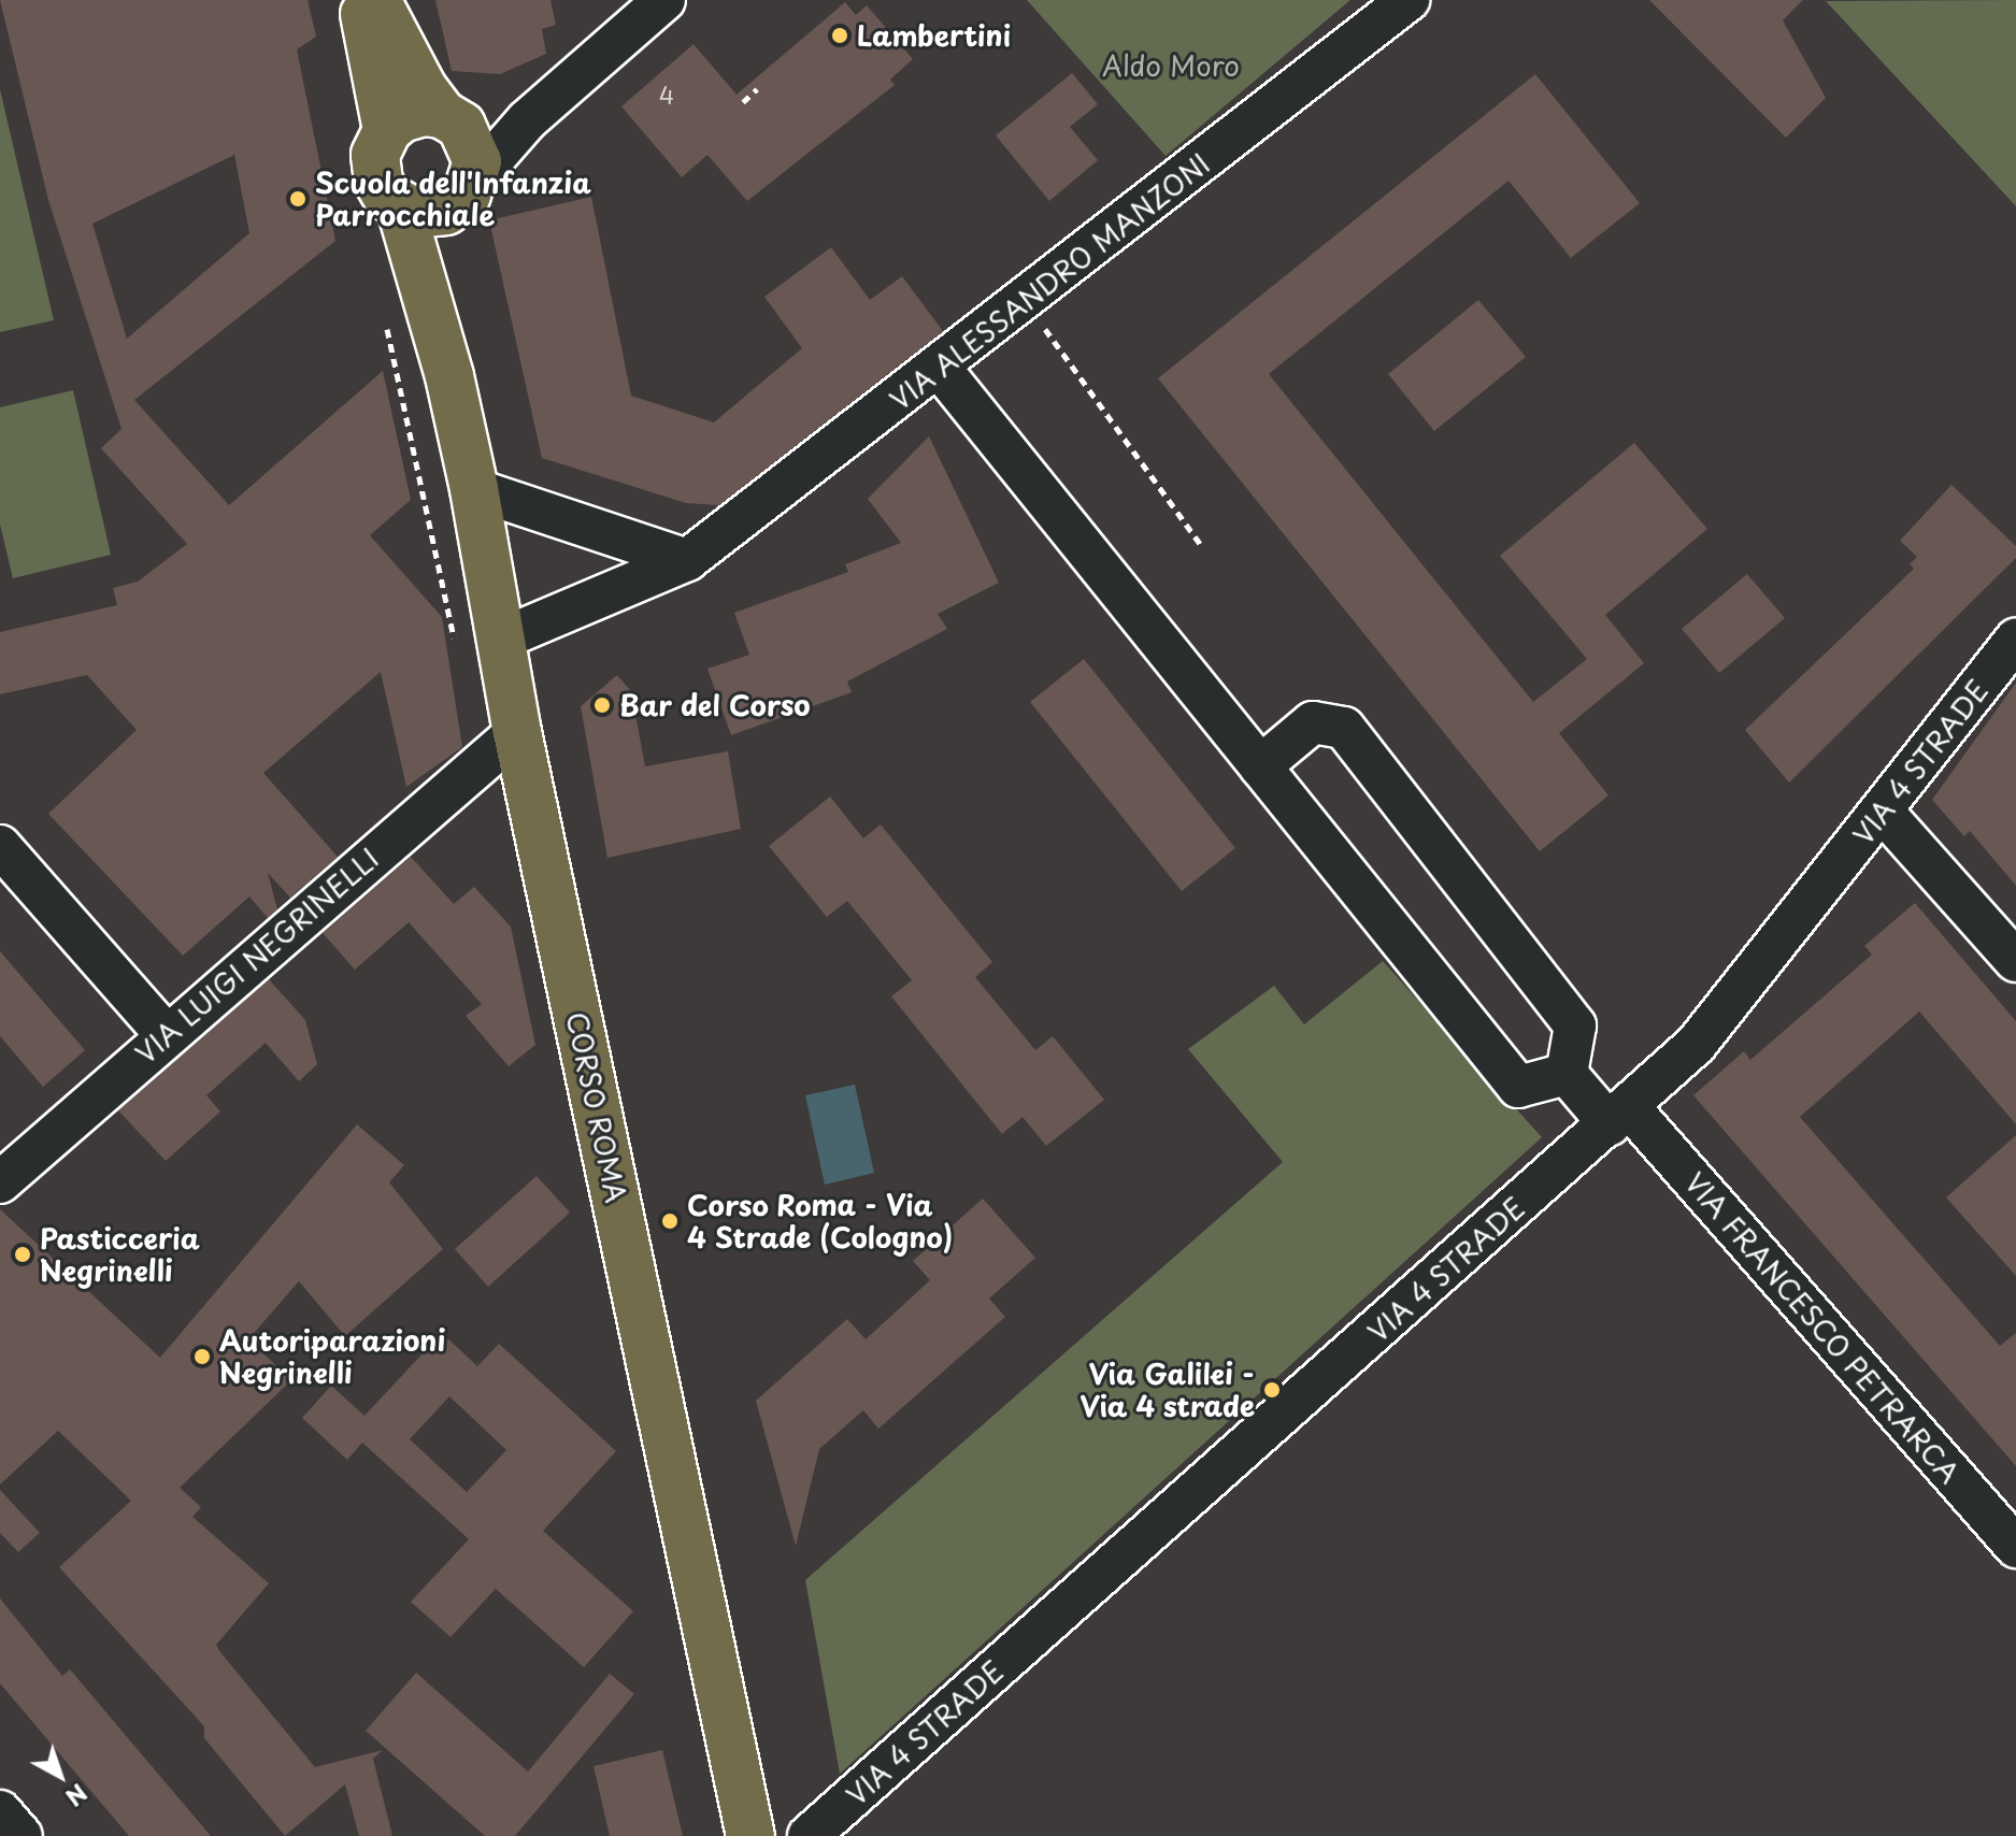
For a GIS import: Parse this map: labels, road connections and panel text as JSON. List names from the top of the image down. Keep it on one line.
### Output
{"streets":{"main road":["CORSO ROMA"],"street":["VIA ALESSANDRO MANZONI","VIA 4 STRADE","VIA LUIGI NEGRINELLI","VIA FRANCESCO PETRARCA"]},"crossings":[["VIA ALESSANDRO MANZONI","CORSO ROMA"],["VIA 4 STRADE","VIA FRANCESCO PETRARCA"],["VIA LUIGI NEGRINELLI","CORSO ROMA"]],"parks":["Aldo Moro"],"places":["Lambertini","Scuola dell'Infanzia Parrocchiale","Bar del Corso","Corso Roma - Via 4 Strade (Cologno)","Pasticceria Negrinelli","Autoriparazioni Negrinelli","Via Galilei - Via 4 strade"],"house_numbers":["4"],"north":"bottom right"}
